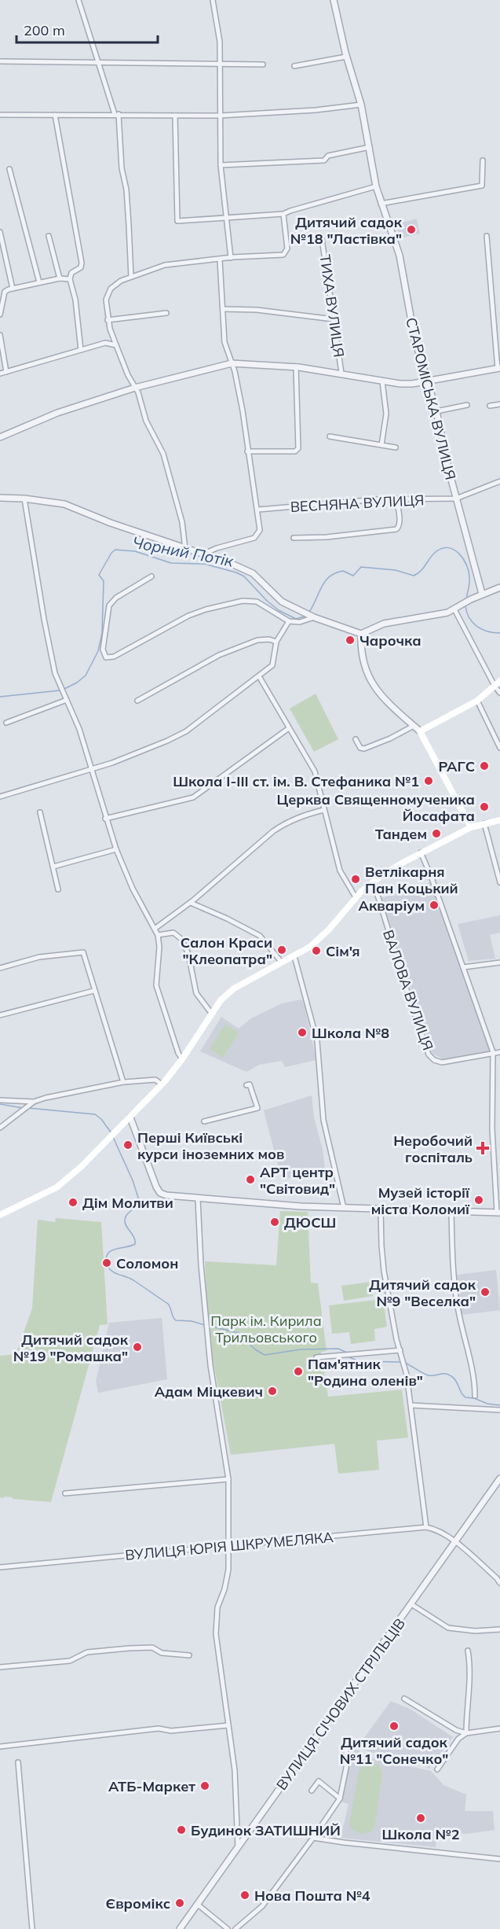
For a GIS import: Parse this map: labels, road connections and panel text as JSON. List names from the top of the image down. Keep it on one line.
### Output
{"streets":{"street":["ТИХА ВУЛИЦЯ","СТАРОМІСЬКА ВУЛИЦЯ","ВЕСНЯНА ВУЛИЦЯ","ВАЛОВА ВУЛИЦЯ","ВУЛИЦЯ ЮРІЯ ШКРУМЕЛЯКА","ВУЛИЦЯ СІЧОВИХ СТРІЛЬЦІВ"]},"crossings":[["СТАРОМІСЬКА ВУЛИЦЯ","ВЕСНЯНА ВУЛИЦЯ"]],"water":["Чорний Потік"],"parks":["Парк ім. Кирила Трильовського"],"places":{"other":["Дитячий садок №18 \"Ластівка\"","Чарочка","РАГС","Школа I-III ст. ім. В. Стефаника №1","Церква Священномученика Йосафата","Тандем","Ветлікарня Пан Коцький","Акваріум","Салон Краси \"Клеопатра\"","Сім'я","Школа №8","Перші Київські курси іноземних мов","АРТ центр \"Світовид\"","Музей історії міста Коломиї","Дім Молитви","ДЮСШ","Соломон","Дитячий садок №9 \"Веселка\"","Дитячий садок №19 \"Ромашка\"","Пам'ятник \"Родина оленів\"","Адам Міцкевич","Дитячий садок №11 \"Сонечко\"","АТБ-Маркет","Школа №2","Будинок ЗАТИШНИЙ","Нова Пошта №4","Євромікс"],"health":["Неробочий госпіталь"]},"scale_bar":"200 m"}
